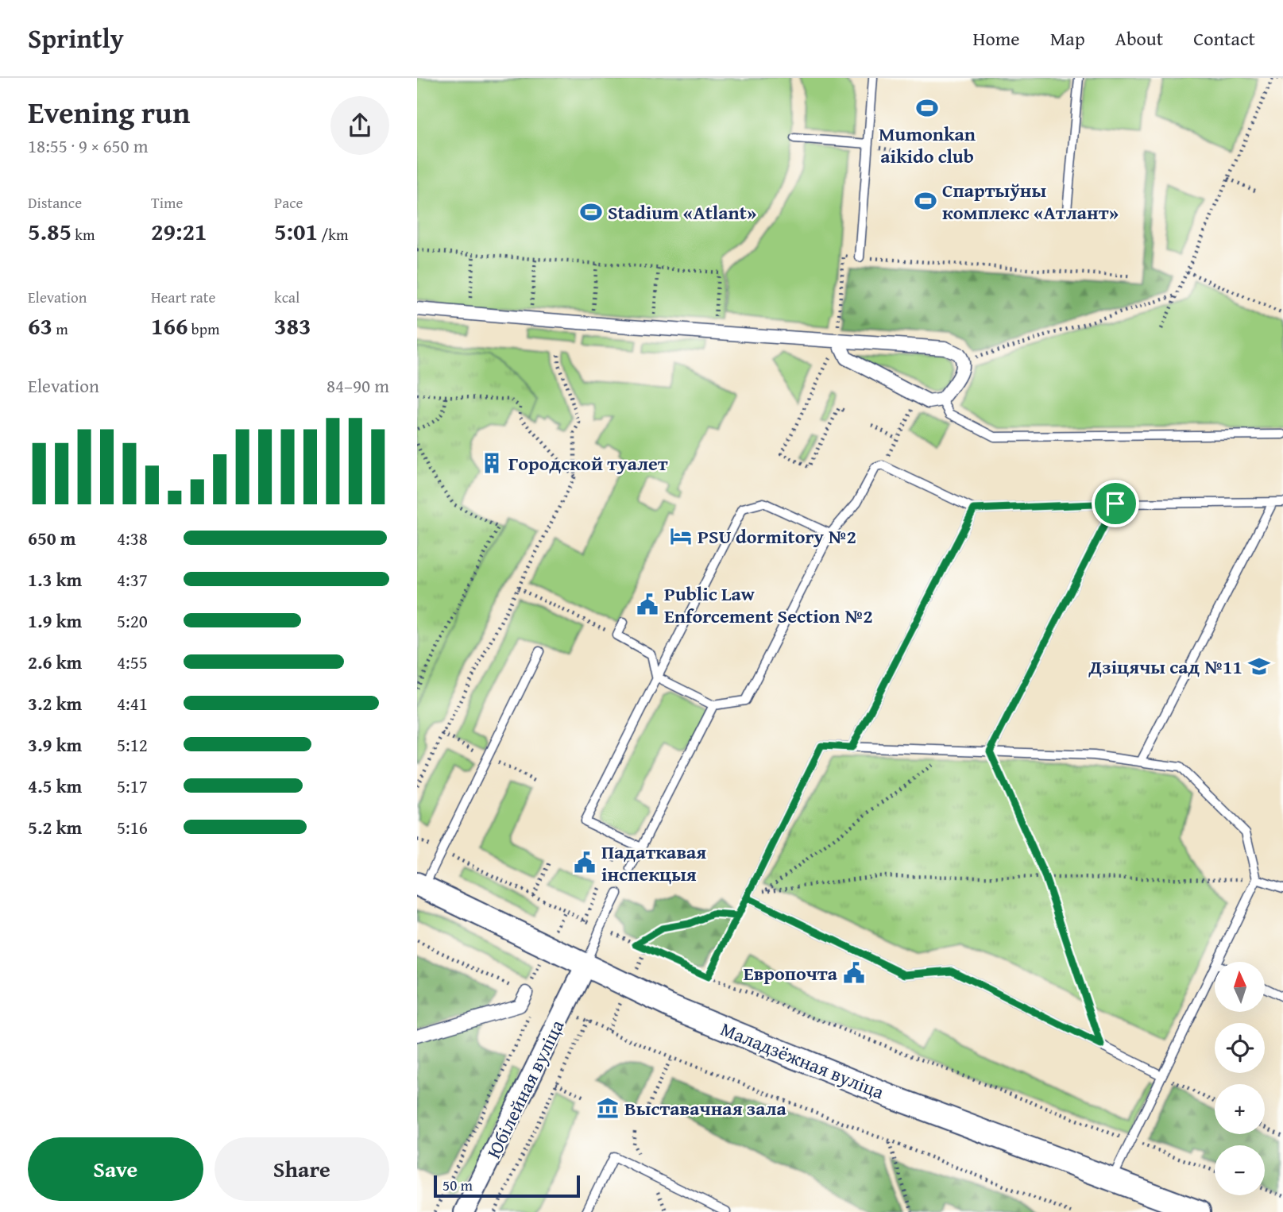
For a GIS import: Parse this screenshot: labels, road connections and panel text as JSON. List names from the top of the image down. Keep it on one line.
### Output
{"streets":{"main road":["Маладзёжная вуліца"],"street":["Юбілейная вуліца"]},"crossings":[["Маладзёжная вуліца","Юбілейная вуліца"]],"places":{"sports":["Mumonkan aikido club","Спартыўны комплекс «Атлант»","Stadium «Atlant»"],"building":["Городской туалет"],"hotel":["PSU dormitory №2"],"public building":["Public Law Enforcement Section №2","Падаткавая інспекцыя","Европочта"],"school or university":["Дзіцячы сад №11"],"museum":["Выставачная зала"]},"scale_bar":"50 m","north":"top","page":{"header":"Sprintly","nav":["Home","Map","About","Contact"],"heading":["Evening run","18:55 · 9 × 650 m"],"stats":[["Distance","5.85 km"],["Time","29:21"],["Pace","5:01 /km"],["Elevation","63 m"],["Heart rate","166 bpm"],["kcal","383"]],"chart":["Elevation","84–90 m"],"list":[{"name":"650 m","note":"4:38"},{"name":"1.3 km","note":"4:37"},{"name":"1.9 km","note":"5:20"},{"name":"2.6 km","note":"4:55"},{"name":"3.2 km","note":"4:41"},{"name":"3.9 km","note":"5:12"},{"name":"4.5 km","note":"5:17"},{"name":"5.2 km","note":"5:16"}],"map_buttons":["+","−"],"buttons":["Save","Share"],"scale":"50 m"}}
